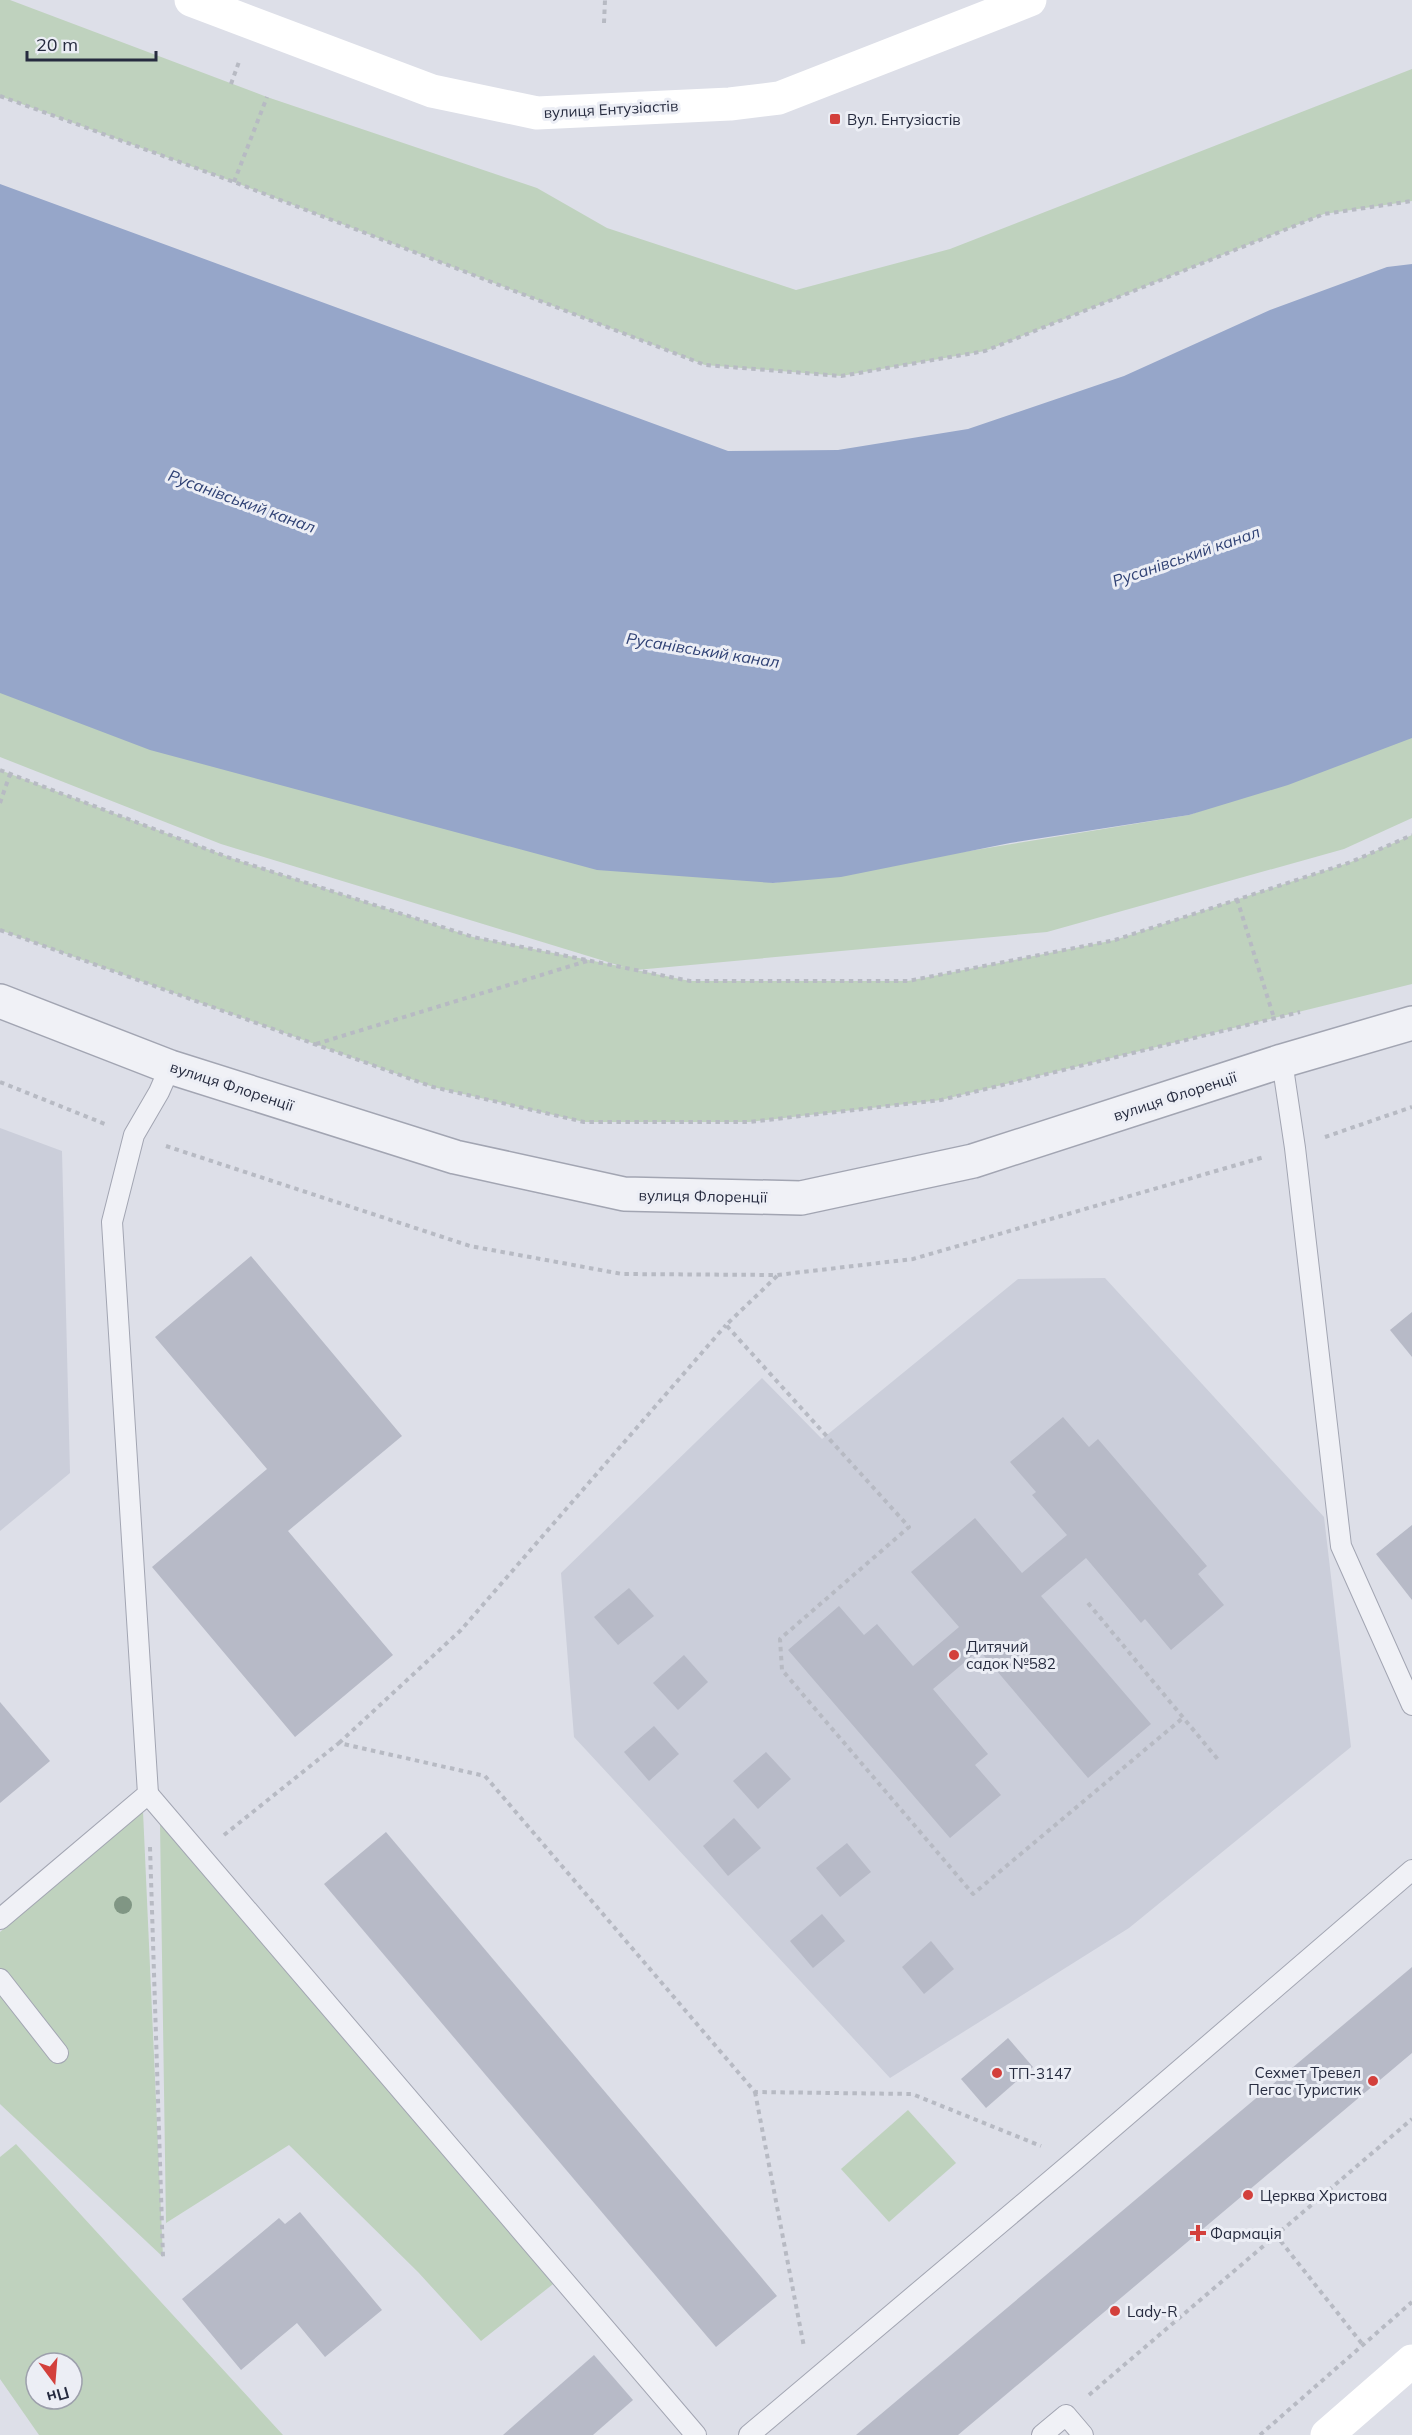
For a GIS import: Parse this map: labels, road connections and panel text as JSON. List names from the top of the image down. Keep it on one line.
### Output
{"streets":{"street":["вулиця Ентузіастів","вулиця Флоренції"]},"water":["Русанівський канал"],"places":{"transit":["Вул. Ентузіастів"],"other":["Дитячий садок №582","ТП-3147","Сехмет Тревел Пегас Туристик","Церква Христова","Lady-R"],"health":["Фармація"]},"scale_bar":"20 m","north":"bottom"}
